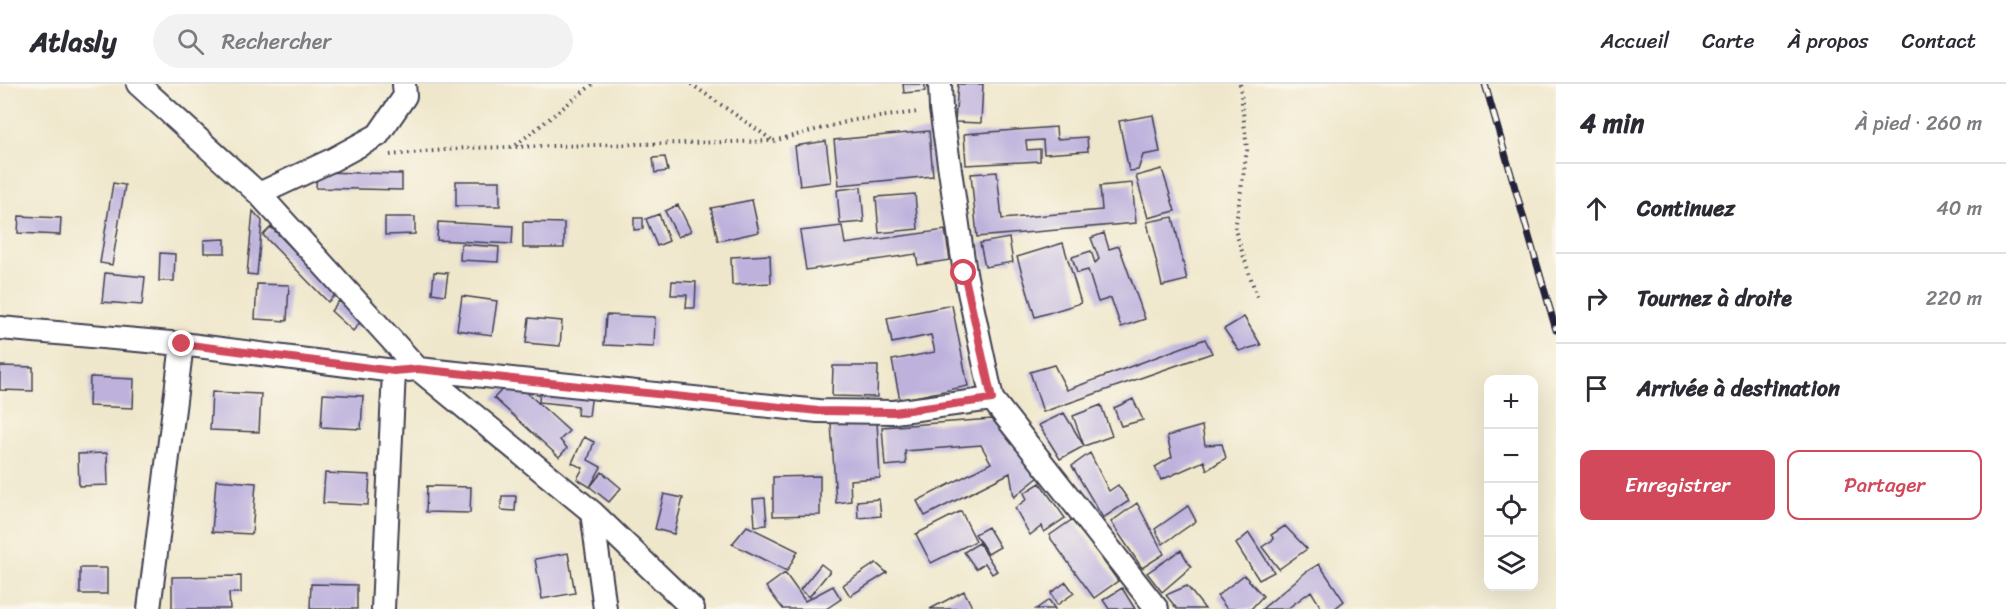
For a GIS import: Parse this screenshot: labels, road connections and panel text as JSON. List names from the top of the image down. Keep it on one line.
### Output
{"page":{"header":"Atlasly","search":"Rechercher","nav":["Accueil","Carte","À propos","Contact"],"heading":["4 min","À pied · 260 m"],"list":[["Continuez","40 m"],["Tournez à droite","220 m"],"Arrivée à destination"],"map_buttons":["+","−"],"buttons":["Enregistrer","Partager"]}}
